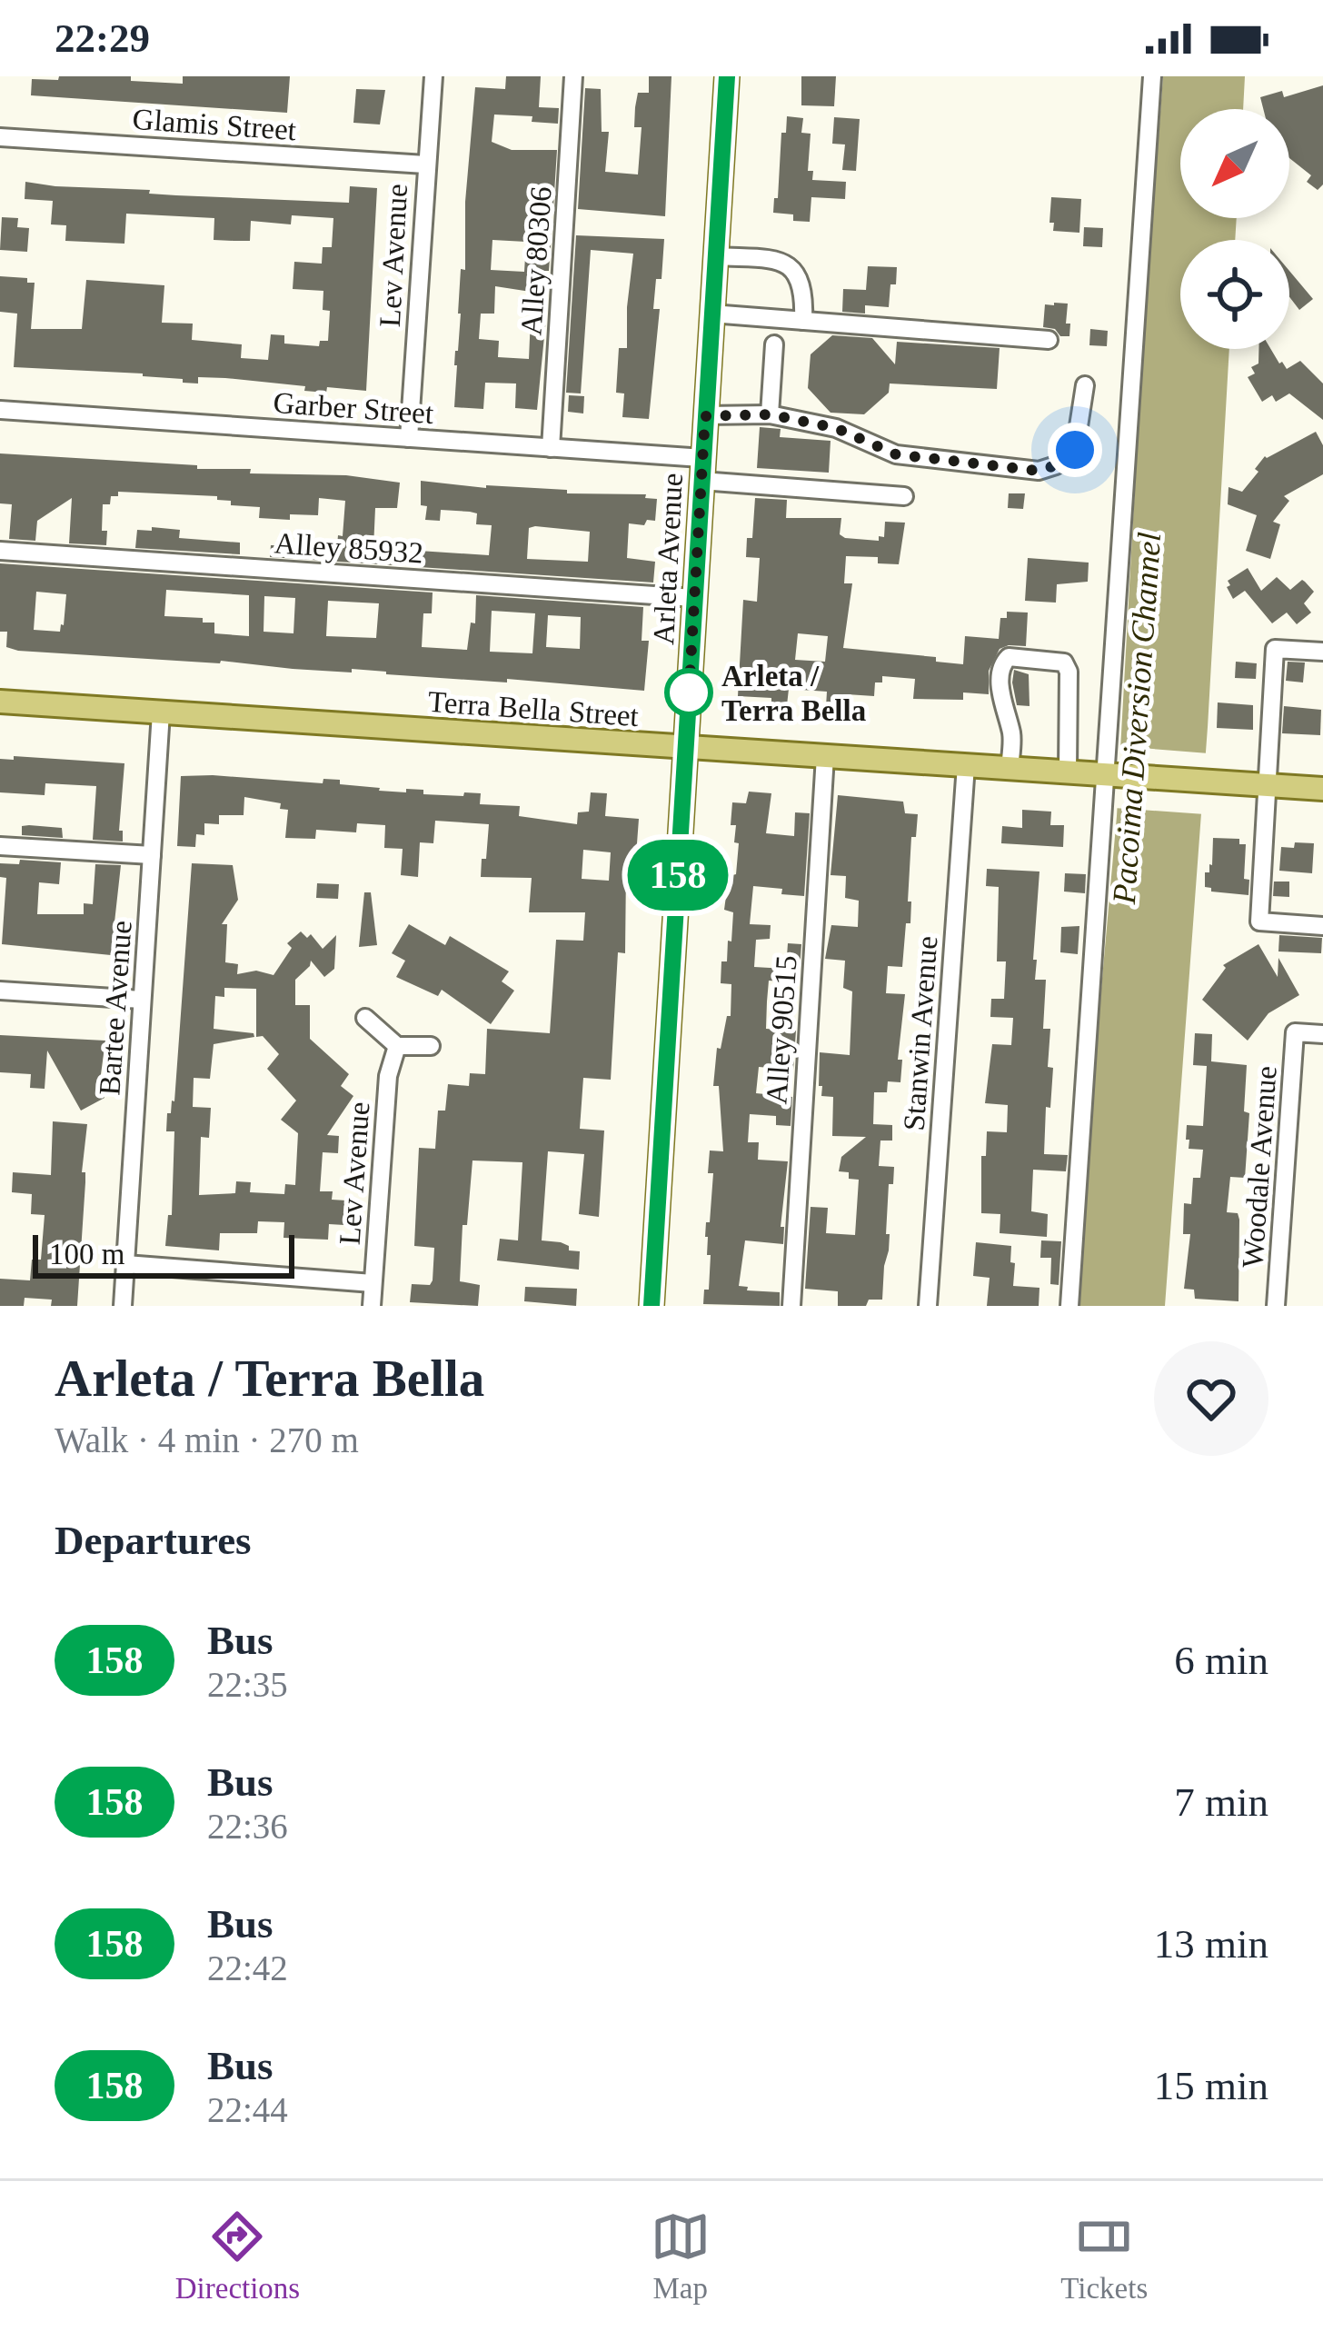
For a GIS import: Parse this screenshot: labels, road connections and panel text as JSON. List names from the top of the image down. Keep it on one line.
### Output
{"streets":{"main road":["Arleta Avenue","Terra Bella Street"],"street":["Glamis Street","Lev Avenue","Alley 80306","Garber Street","Alley 85932","Bartee Avenue","Alley 90515","Stanwin Avenue","Woodale Avenue"]},"crossings":[["Glamis Street","Lev Avenue"],["Lev Avenue","Garber Street"],["Alley 80306","Garber Street"],["Garber Street","Arleta Avenue"],["Alley 85932","Arleta Avenue"],["Arleta Avenue","Terra Bella Street"],["Terra Bella Street","Bartee Avenue"],["Terra Bella Street","Alley 90515"],["Terra Bella Street","Stanwin Avenue"]],"water":["Pacoima Diversion Channel"],"places":["Arleta / Terra Bella"],"lines":["bus line 158"],"scale_bar":"100 m","north":"bottom left","page":{"status":"22:29","on_map":"158","scale":"100 m","heading":[["Arleta / Terra Bella","Walk · 4 min · 270 m"],"Departures"],"list":[{"mark":"158","name":"Bus","note":"22:35","value":"6 min"},{"mark":"158","name":"Bus","note":"22:36","value":"7 min"},{"mark":"158","name":"Bus","note":"22:42","value":"13 min"},{"mark":"158","name":"Bus","note":"22:44","value":"15 min"}],"tabs":["Directions","Map","Tickets"]}}
